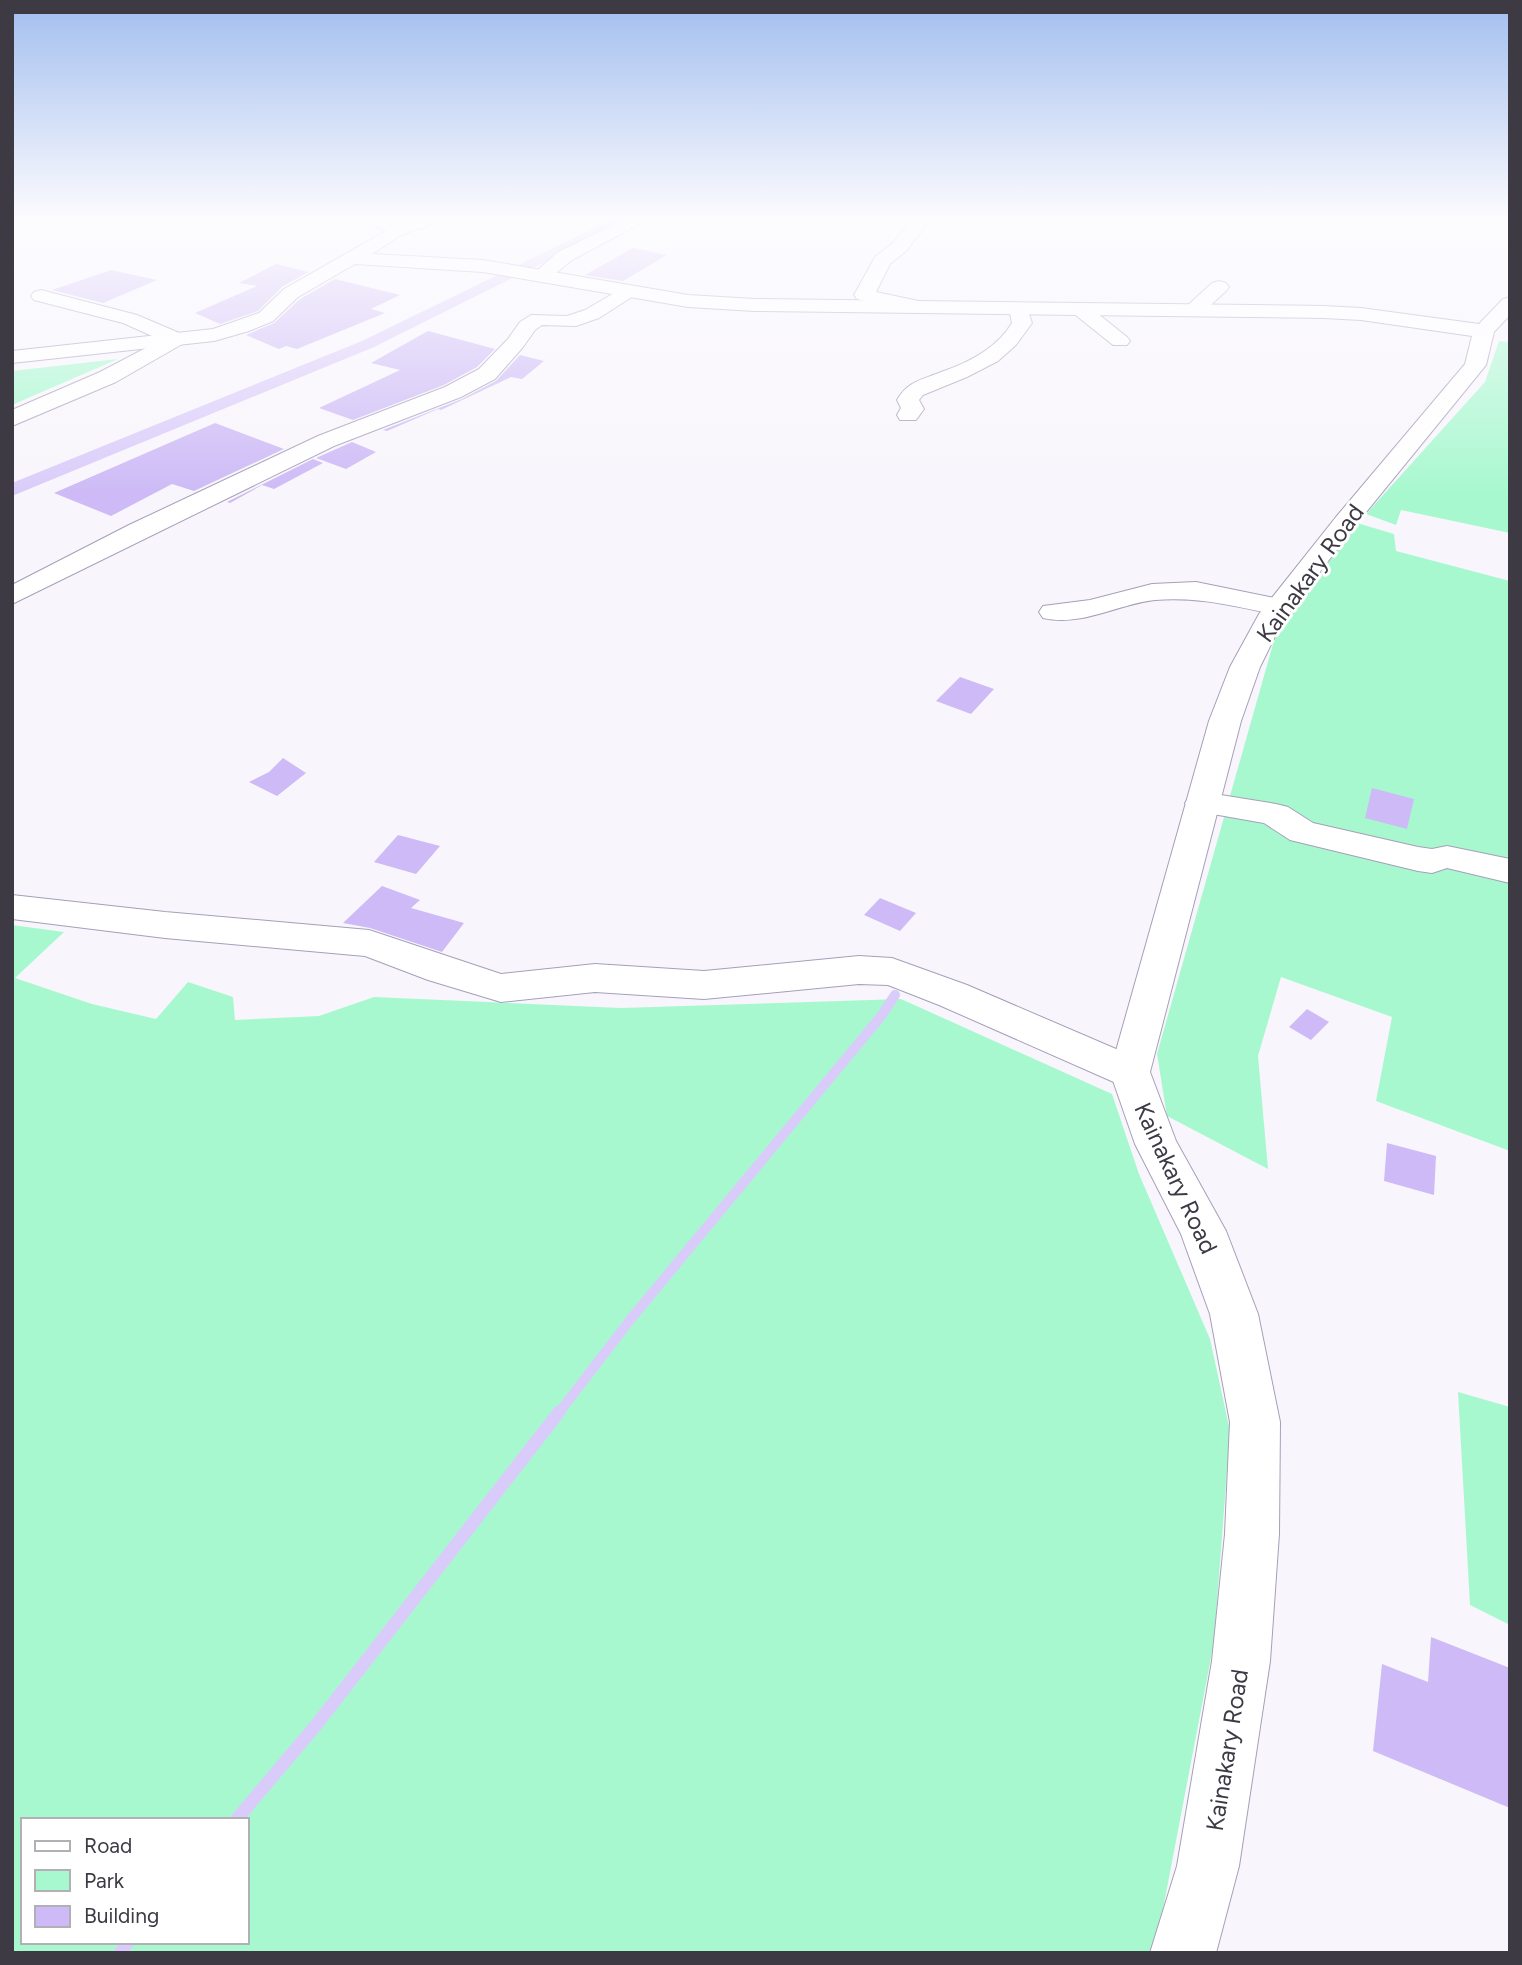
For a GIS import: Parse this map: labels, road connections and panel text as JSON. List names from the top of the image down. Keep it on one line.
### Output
{"streets":{"main road":["Kainakary Road"]},"legend":["Road","Park","Building"]}
